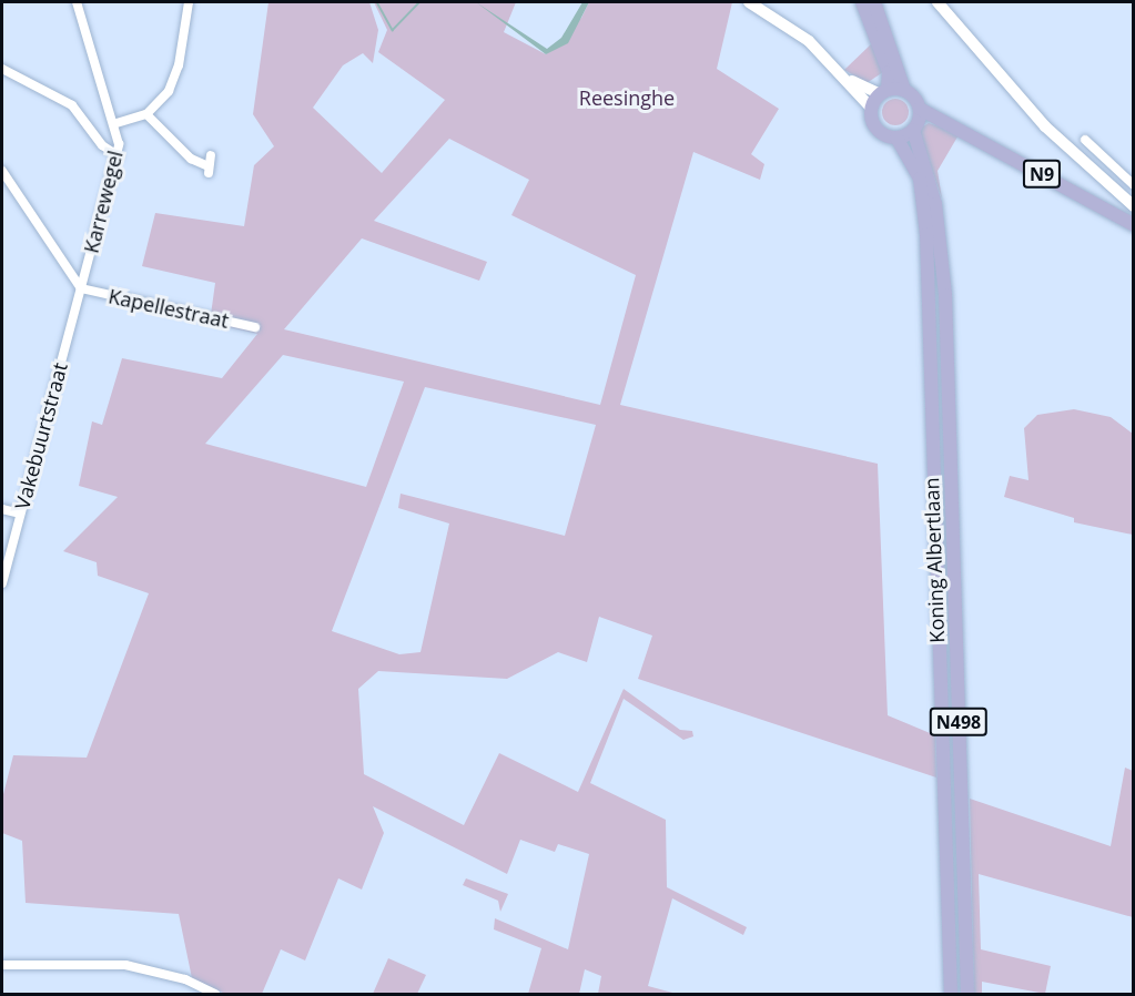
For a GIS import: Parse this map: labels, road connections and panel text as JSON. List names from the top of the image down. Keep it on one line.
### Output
{"streets":{"main road":["N9","Koning Albertlaan","N498"],"street":["Karrewegel","Kapellestraat","Vakebuurtstraat"]},"crossings":[["N9","Koning Albertlaan"],["Karrewegel","Kapellestraat"],["Karrewegel","Vakebuurtstraat"],["Kapellestraat","Vakebuurtstraat"]],"parks":["Reesinghe"]}
